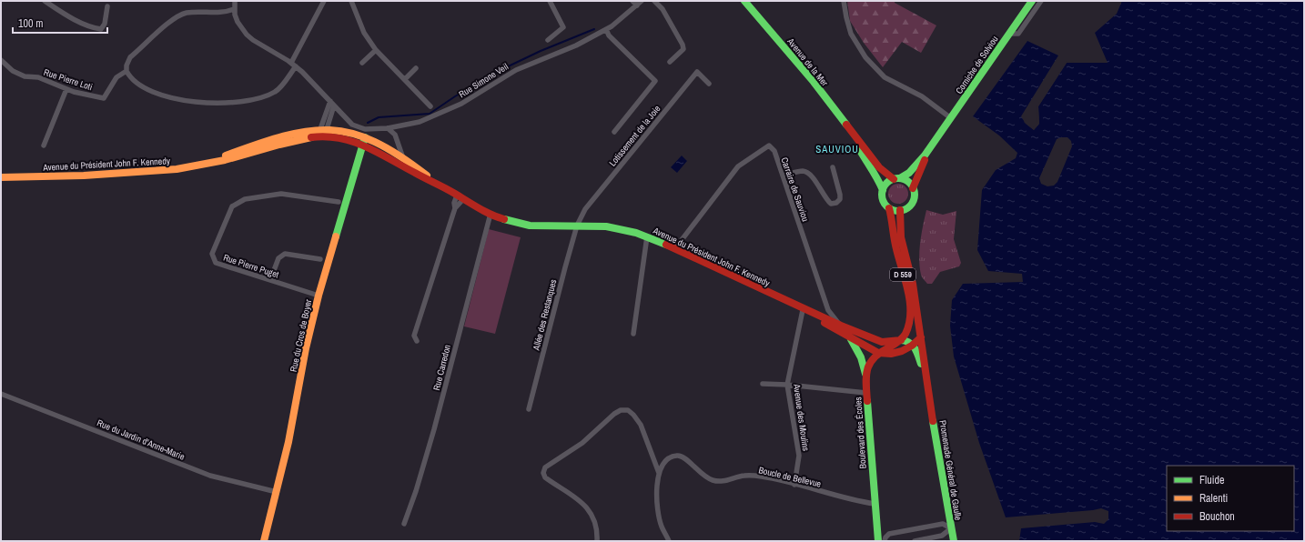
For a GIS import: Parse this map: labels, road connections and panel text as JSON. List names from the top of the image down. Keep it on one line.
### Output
{"streets":{"main road":["Avenue de la Mer","Corniche de Solviou","Avenue du Président John F. Kennedy","D 559","Rue du Cros de Boyer","Boulevard des Écoles","Promenade Général de Gaulle"],"street":["Rue Pierre Loti","Rue Simone Veil","Lotissement de la Joie","Carraire de Sauviou","Rue Pierre Puget","Allée des Restanques","Rue Carredon","Avenue des Moulins","Rue du Jardin d'Anne-Marie","Boucle de Bellevue"]},"crossings":[["Avenue de la Mer","Corniche de Solviou"],["Avenue de la Mer","D 559"],["Corniche de Solviou","D 559"],["Lotissement de la Joie","Avenue du Président John F. Kennedy"],["Lotissement de la Joie","Allée des Restanques"],["Avenue du Président John F. Kennedy","Carraire de Sauviou"],["Avenue du Président John F. Kennedy","D 559"],["Avenue du Président John F. Kennedy","Allée des Restanques"],["Avenue du Président John F. Kennedy","Rue du Cros de Boyer"],["Avenue du Président John F. Kennedy","Rue Carredon"],["Avenue du Président John F. Kennedy","Avenue des Moulins"],["Avenue du Président John F. Kennedy","Boulevard des Écoles"],["Avenue du Président John F. Kennedy","Promenade Général de Gaulle"],["Rue Pierre Puget","Rue du Cros de Boyer"],["D 559","Promenade Général de Gaulle"],["Rue du Cros de Boyer","Rue du Jardin d'Anne-Marie"],["Avenue des Moulins","Boucle de Bellevue"],["Boulevard des Écoles","Boucle de Bellevue"]],"districts":["SAUVIOU"],"legend":["Fluide","Ralenti","Bouchon"],"scale_bar":"100 m"}
